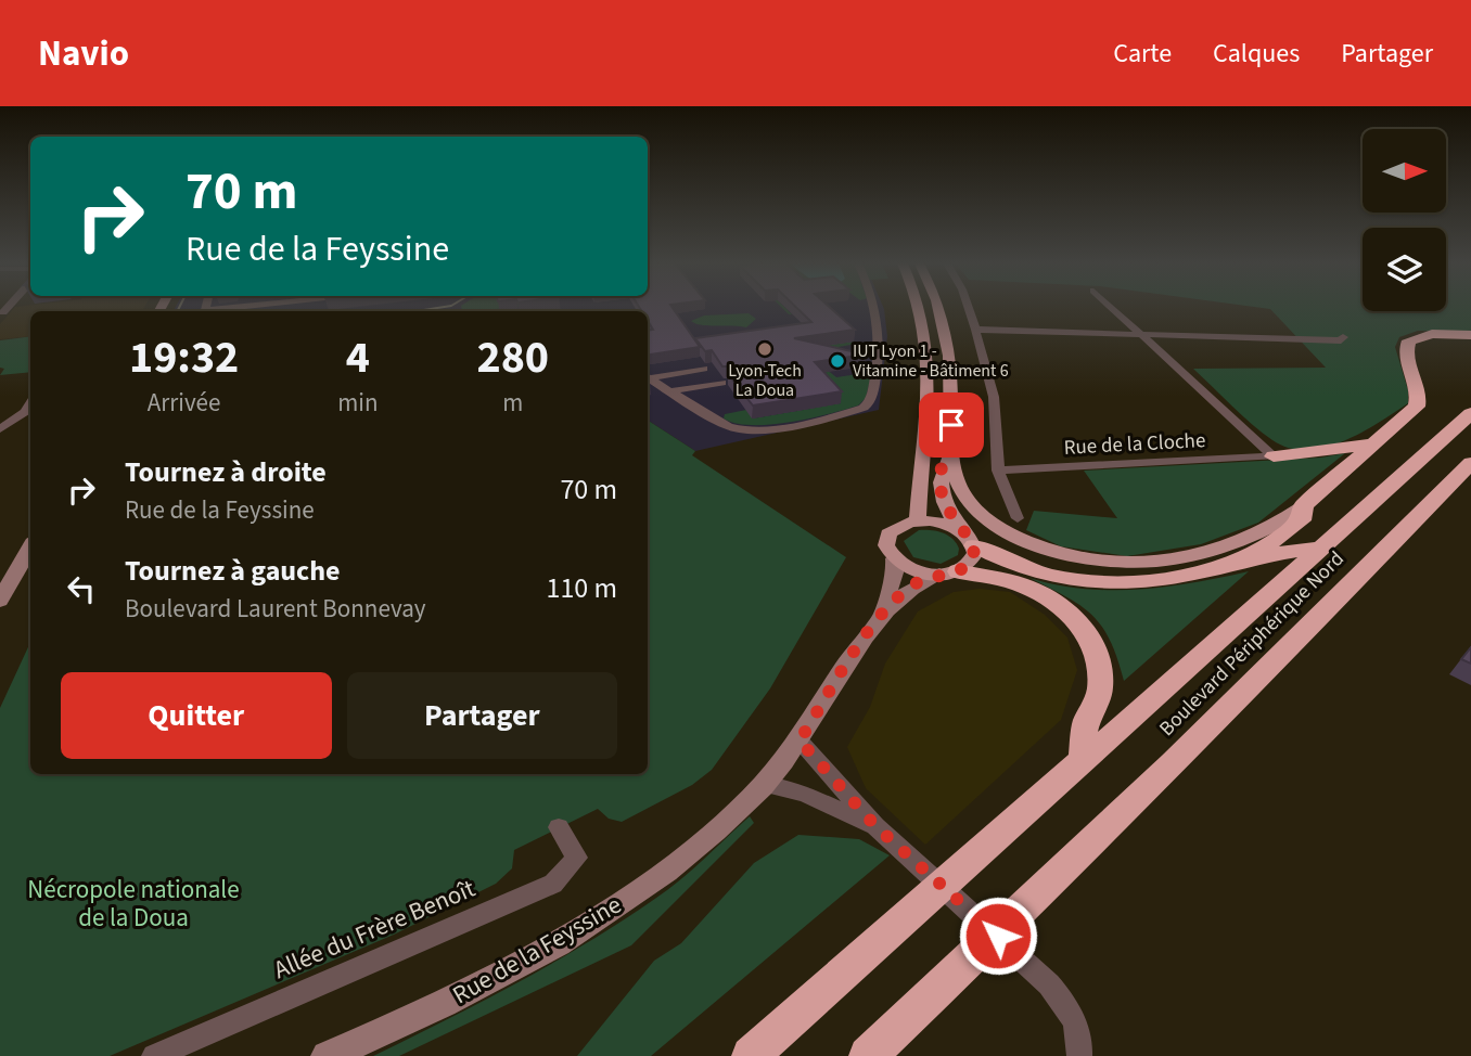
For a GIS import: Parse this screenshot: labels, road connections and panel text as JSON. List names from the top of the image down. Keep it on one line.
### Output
{"streets":{"highway":["Boulevard Périphérique Nord"],"street":["Rue de la Cloche","Allée du Frère Benoît","Rue de la Feyssine"]},"parks":["Nécropole nationale de la Doua"],"places":["Lyon-Tech La Doua","IUT Lyon 1 - Vitamine - Bâtiment 6"],"north":"right","page":{"header":"Navio","nav":["Carte","Calques","Partager"],"turn":["70 m","Rue de la Feyssine"],"eta":["19:32","Arrivée","4","min","280","m"],"list":[{"name":"Tournez à droite","note":"Rue de la Feyssine","value":"70 m"},{"name":"Tournez à gauche","note":"Boulevard Laurent Bonnevay","value":"110 m"}],"buttons":["Quitter","Partager"]}}
